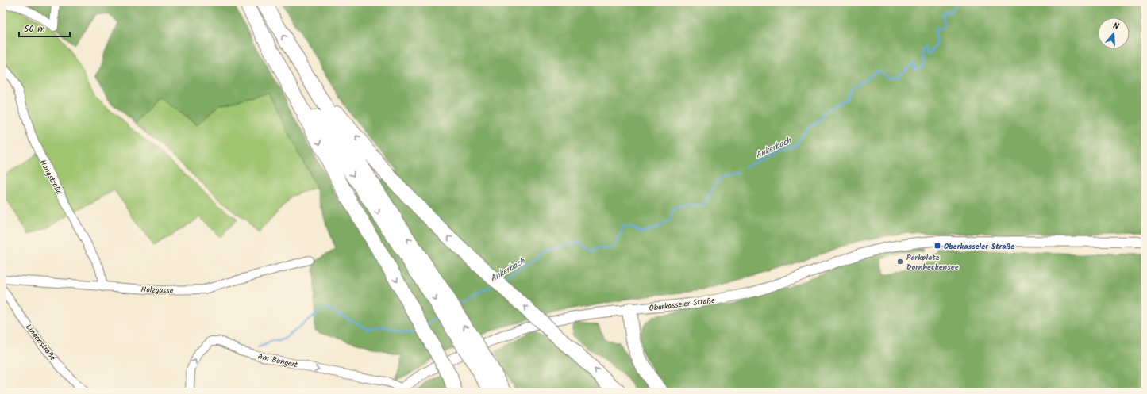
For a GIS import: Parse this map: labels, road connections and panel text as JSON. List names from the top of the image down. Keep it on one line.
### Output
{"streets":{"street":["Hangstraße","Holzgasse","Oberkasseler Straße","Lindenstraße","Am Bungert"]},"crossings":[["Hangstraße","Holzgasse"],["Oberkasseler Straße","Am Bungert"]],"one_way":["Am Bungert"],"water":["Ankerbach"],"places":{"transit":["Oberkasseler Straße"],"other":["Parkplatz Dornheckensee"]},"scale_bar":"50 m","north":"top"}
